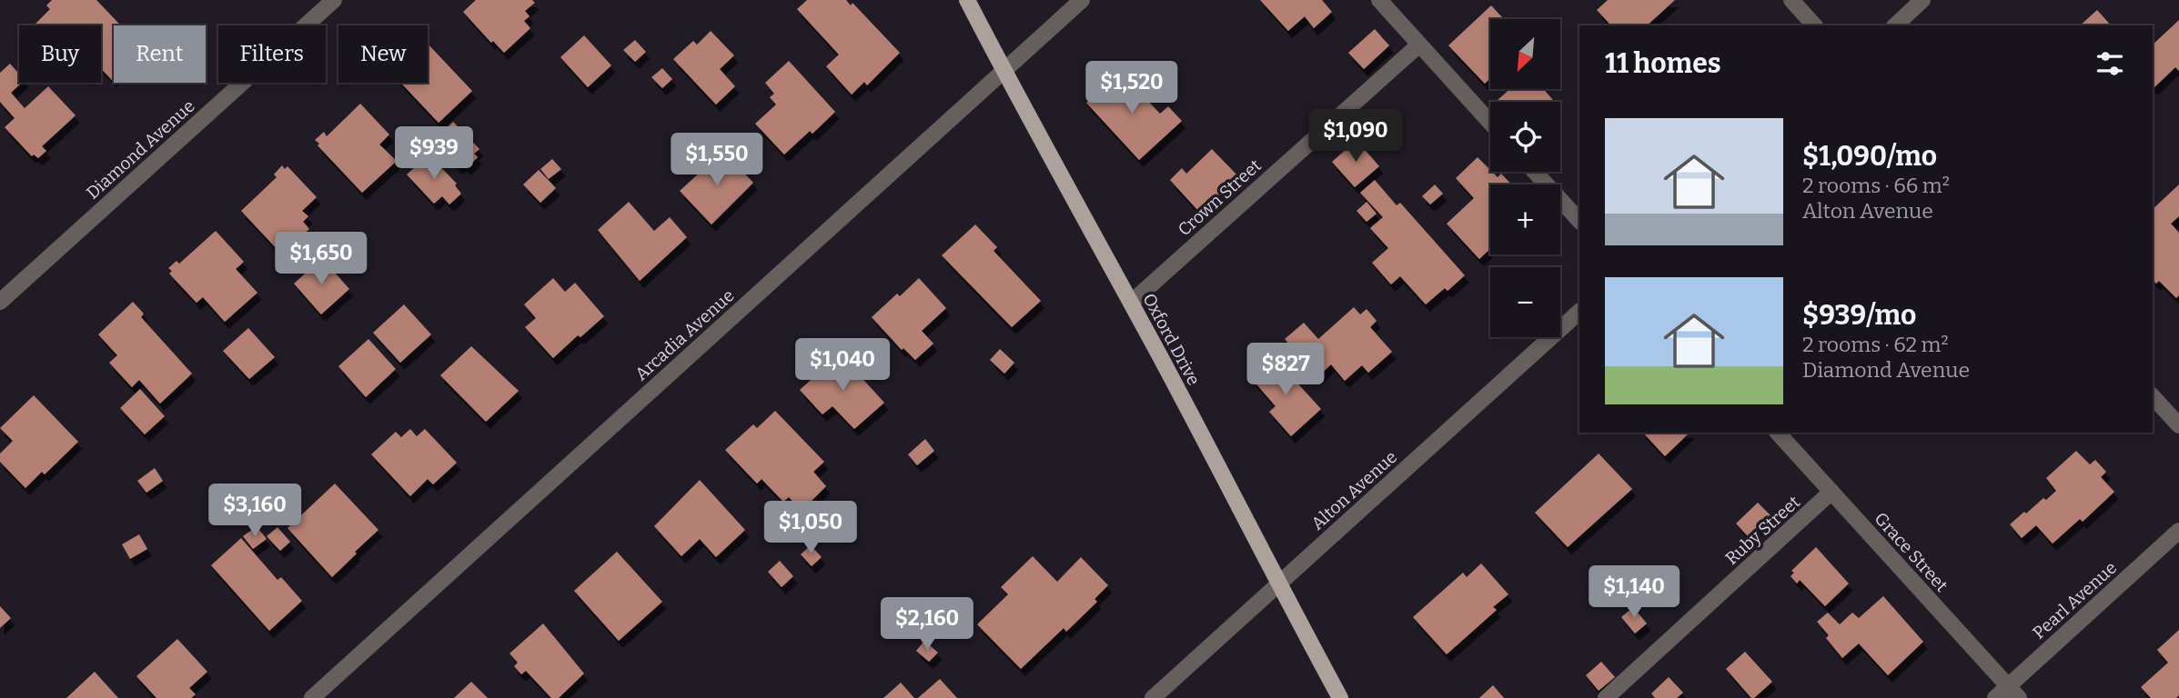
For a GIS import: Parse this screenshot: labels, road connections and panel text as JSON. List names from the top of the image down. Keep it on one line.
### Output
{"streets":{"main road":["Oxford Drive"],"street":["Diamond Avenue","Crown Street","Arcadia Avenue","Alton Avenue","Ruby Street","Grace Street","Pearl Avenue"]},"crossings":[["Crown Street","Oxford Drive"],["Arcadia Avenue","Oxford Drive"],["Oxford Drive","Alton Avenue"],["Ruby Street","Grace Street"],["Grace Street","Pearl Avenue"]],"north":"bottom left","page":{"map_buttons":["+","−"],"chip":["Buy","Rent","Filters","New"],"heading":"11 homes","price":["$1,520","$1,090","$939","$1,550","$1,650","$1,040","$827","$3,160","$1,050","$1,140","$2,160"],"list":[{"name":"$1,090/mo","note":"2 rooms · 66 m² · Alton Avenue"},{"name":"$939/mo","note":"2 rooms · 62 m² · Diamond Avenue"}]}}
